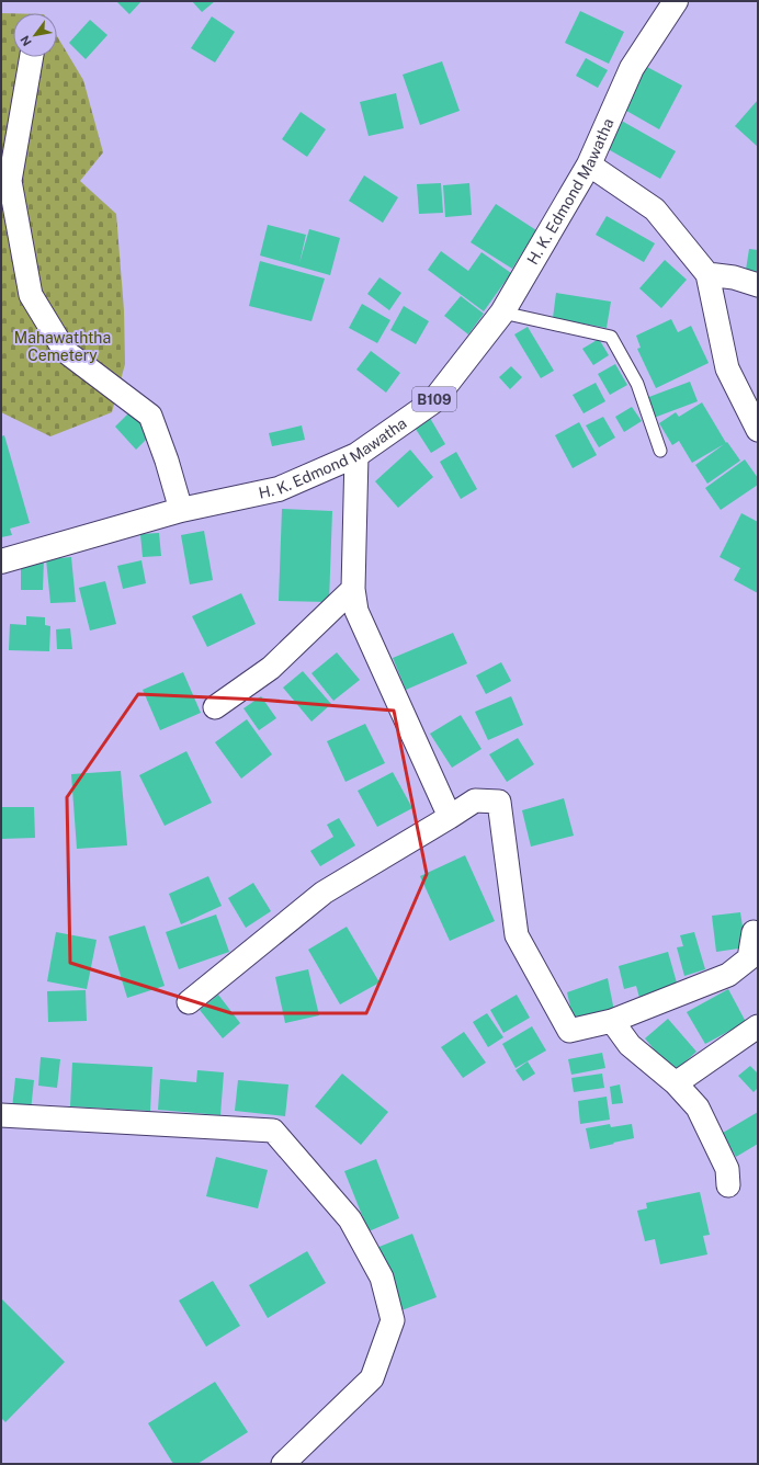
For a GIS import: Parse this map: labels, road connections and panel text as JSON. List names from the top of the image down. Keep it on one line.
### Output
{"streets":{"main road":["H. K. Edmond Mawatha","B109"]},"parks":["Mahawaththa Cemetery"],"north":"bottom left"}
